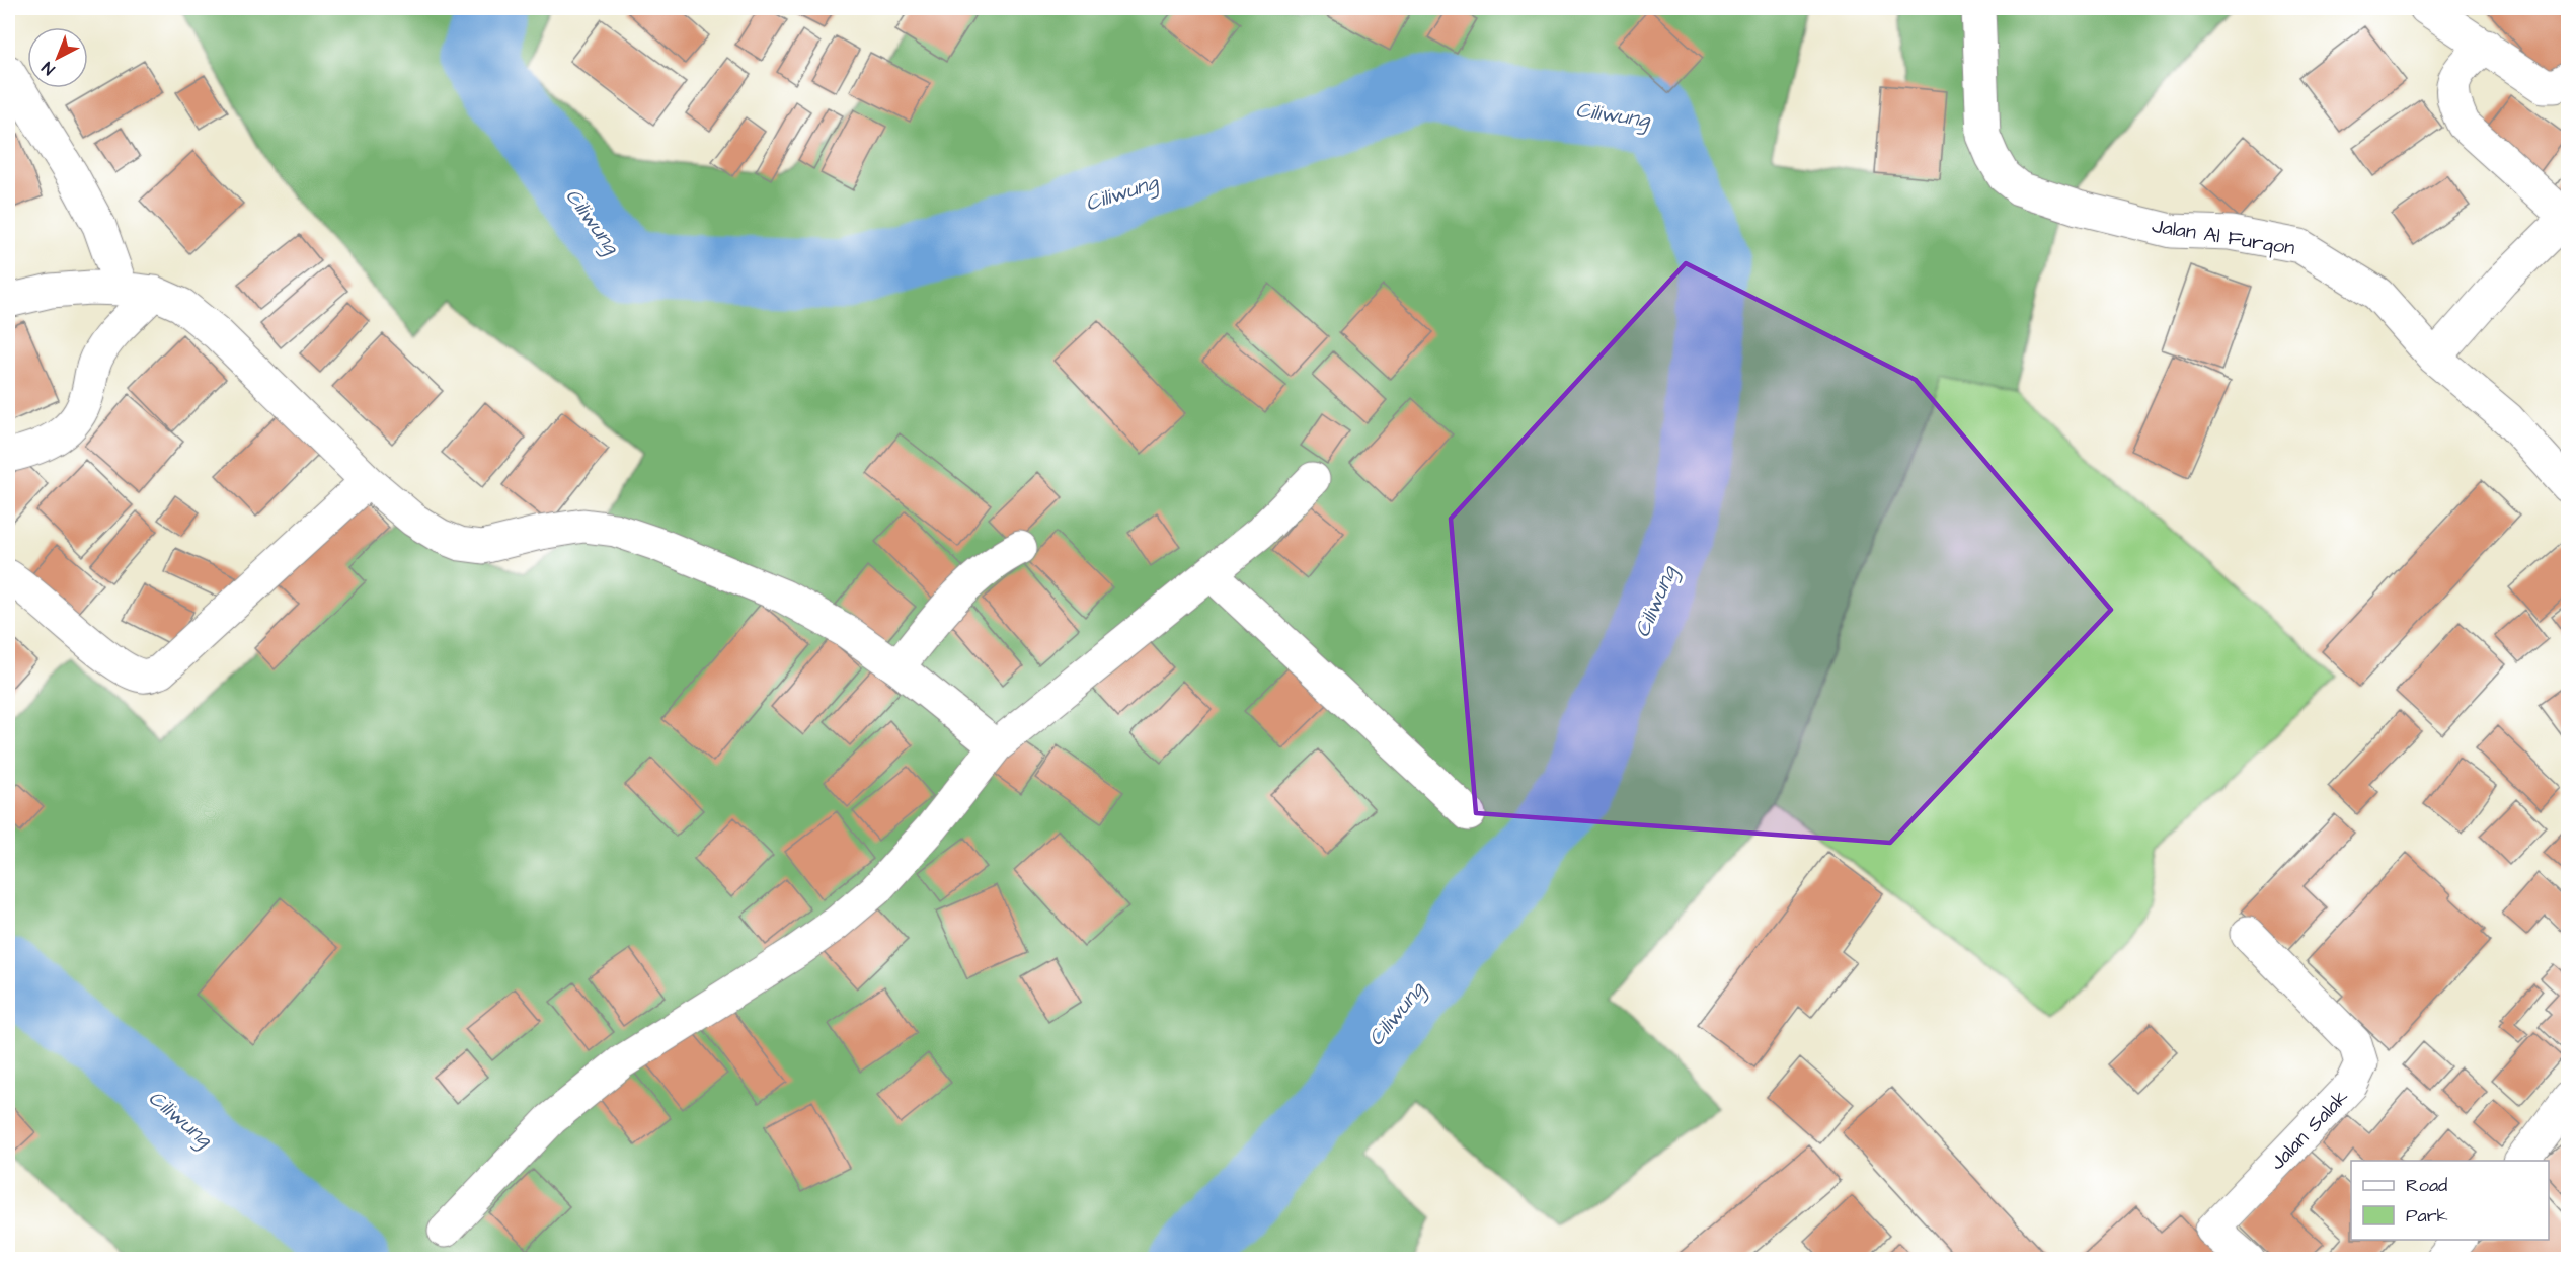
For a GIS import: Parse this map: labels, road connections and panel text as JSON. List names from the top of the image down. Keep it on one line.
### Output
{"streets":{"street":["Jalan Al Furqon","Jalan Salak"]},"water":["Ciliwung"],"legend":["Road","Park"],"north":"bottom left"}
